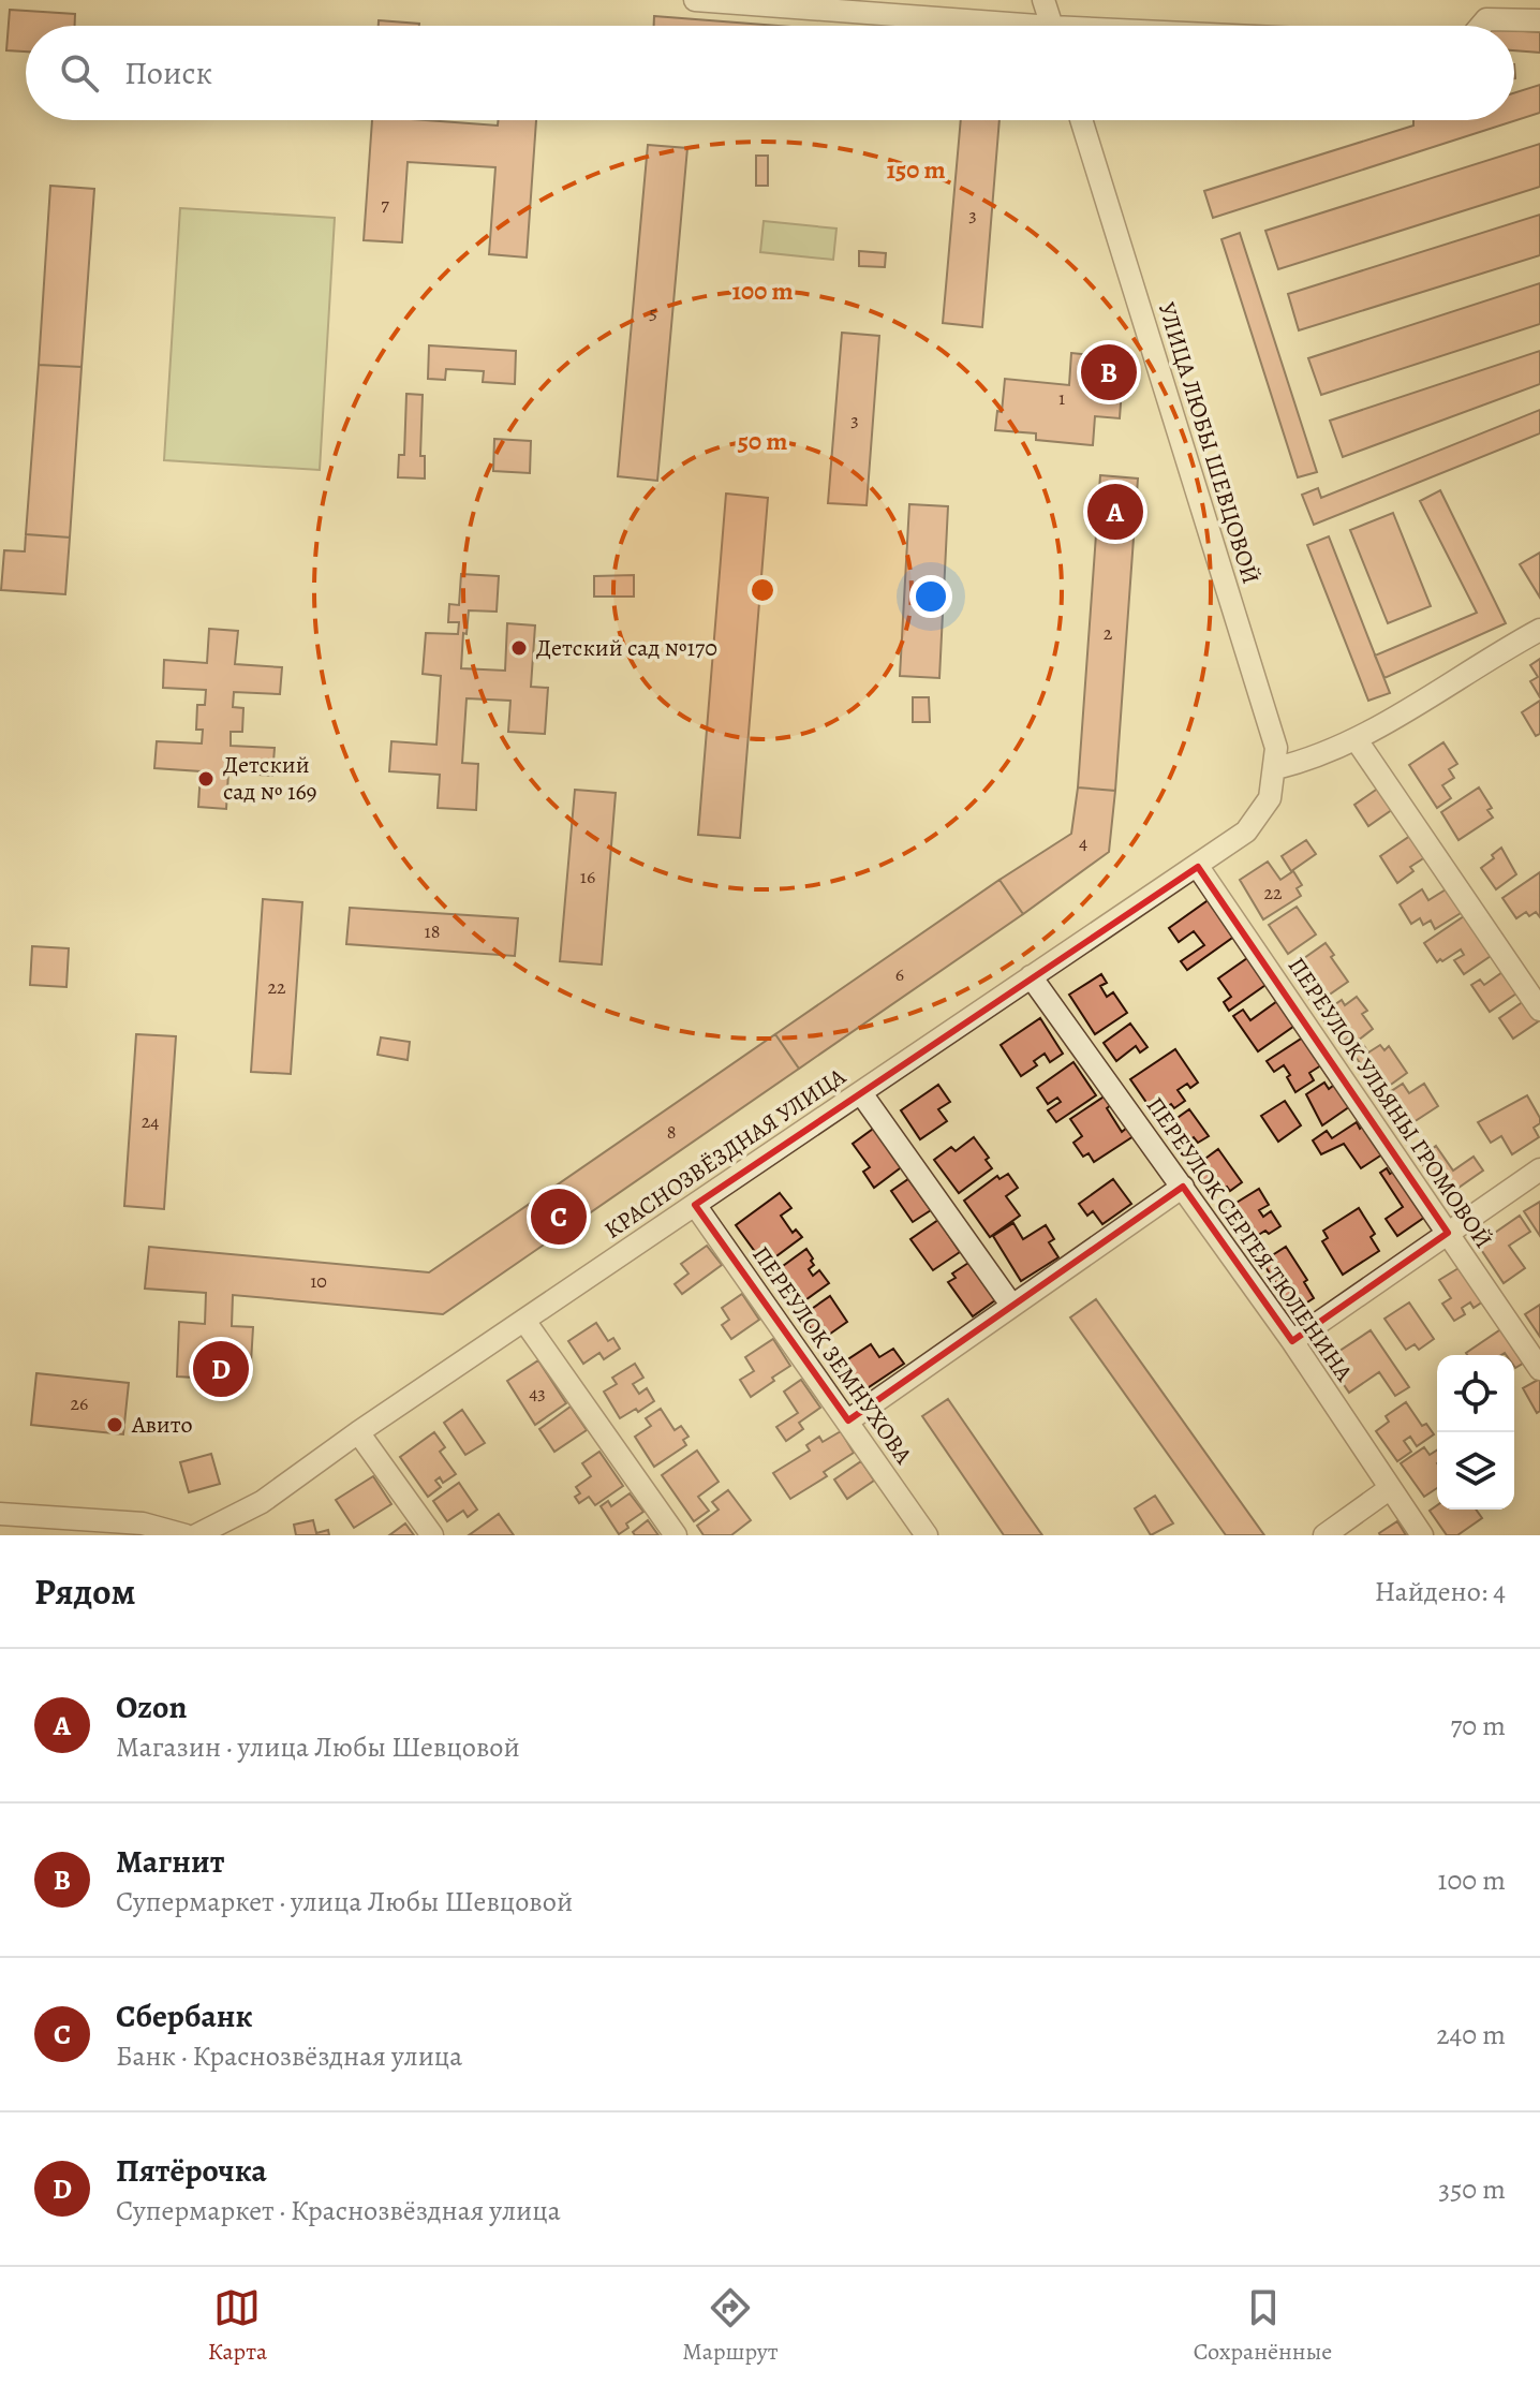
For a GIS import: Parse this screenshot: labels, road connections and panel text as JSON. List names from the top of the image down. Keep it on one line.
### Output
{"streets":{"street":["УЛИЦА ЛЮБЫ ШЕВЦОВОЙ","ПЕРЕУЛОК УЛЬЯНЫ ГРОМОВОЙ","КРАСНОЗВЁЗДНАЯ УЛИЦА","ПЕРЕУЛОК СЕРГЕЯ ТЮЛЕНИНА","ПЕРЕУЛОК ЗЕМНУХОВА"]},"crossings":[["УЛИЦА ЛЮБЫ ШЕВЦОВОЙ","КРАСНОЗВЁЗДНАЯ УЛИЦА"],["ПЕРЕУЛОК УЛЬЯНЫ ГРОМОВОЙ","КРАСНОЗВЁЗДНАЯ УЛИЦА"],["КРАСНОЗВЁЗДНАЯ УЛИЦА","ПЕРЕУЛОК СЕРГЕЯ ТЮЛЕНИНА"],["КРАСНОЗВЁЗДНАЯ УЛИЦА","ПЕРЕУЛОК ЗЕМНУХОВА"]],"places":["Детский сад №170","Детский сад № 169","Авито"],"house_numbers":["7","3","5","1","3","2","4","16","22","18","6","22","24","8","10","43","26"],"page":{"search":"Поиск","pins":["B","A","C","D"],"heading":["Рядом","Найдено: 4"],"list":[{"mark":"A","name":"Ozon","note":"Магазин · улица Любы Шевцовой","value":"70 m"},{"mark":"B","name":"Магнит","note":"Супермаркет · улица Любы Шевцовой","value":"100 m"},{"mark":"C","name":"Сбербанк","note":"Банк · Краснозвёздная улица","value":"240 m"},{"mark":"D","name":"Пятёрочка","note":"Супермаркет · Краснозвёздная улица","value":"350 m"}],"nav":["Карта","Маршрут","Сохранённые"]},"rings":["150 m","100 m","50 m"]}
